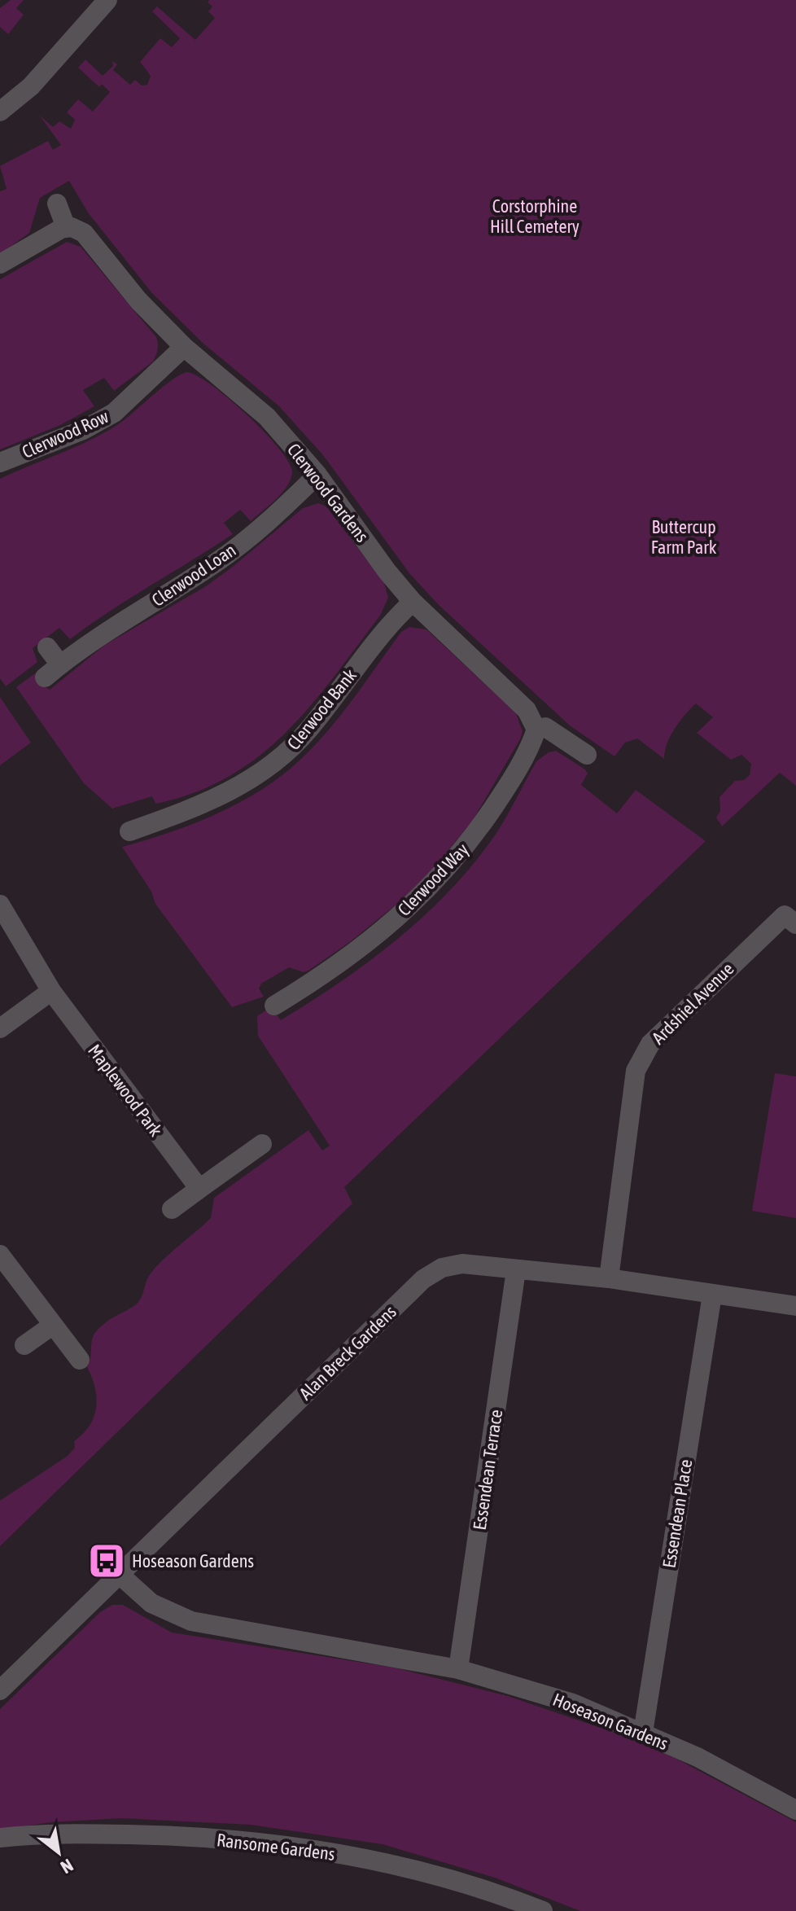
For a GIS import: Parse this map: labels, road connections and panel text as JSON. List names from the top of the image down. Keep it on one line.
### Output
{"streets":{"street":["Clerwood Row","Clerwood Gardens","Clerwood Loan","Clerwood Bank","Clerwood Way","Ardshiel Avenue","Maplewood Park","Alan Breck Gardens","Essendean Terrace","Essendean Place","Hoseason Gardens","Ransome Gardens"]},"crossings":[["Clerwood Row","Clerwood Gardens"],["Clerwood Gardens","Clerwood Loan"],["Clerwood Gardens","Clerwood Bank"],["Clerwood Gardens","Clerwood Way"],["Ardshiel Avenue","Alan Breck Gardens"],["Alan Breck Gardens","Essendean Terrace"],["Alan Breck Gardens","Essendean Place"],["Alan Breck Gardens","Hoseason Gardens"],["Essendean Terrace","Hoseason Gardens"],["Essendean Place","Hoseason Gardens"]],"parks":["Corstorphine Hill Cemetery","Buttercup Farm Park"],"places":{"bus stop":["Hoseason Gardens"]},"north":"bottom right"}
